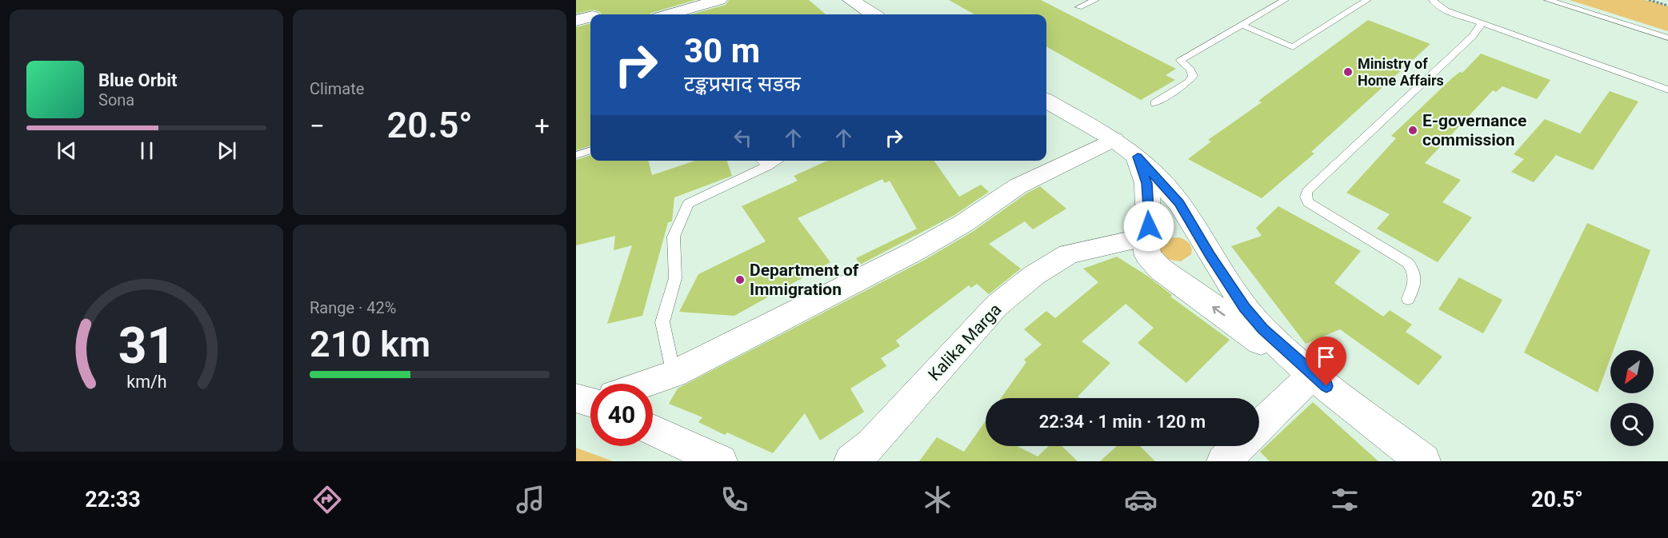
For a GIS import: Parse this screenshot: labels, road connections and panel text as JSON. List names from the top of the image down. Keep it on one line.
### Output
{"streets":{"street":["Kalika Marga"]},"places":["Ministry of Home Affairs","E-governance commission","Department of Immigration"],"north":"bottom left","page":{"tile":["Climate",["Range · 42%","210 km"]],"turn":["30 m","टङ्कप्रसाद सडक"],"song":["Blue Orbit","Sona"],"heat":["−","20.5°","+"],"limit":"40","trip":"22:34 · 1 min · 120 m","tabs":["22:33","20.5°"],"gauge":["31","km/h"]}}
